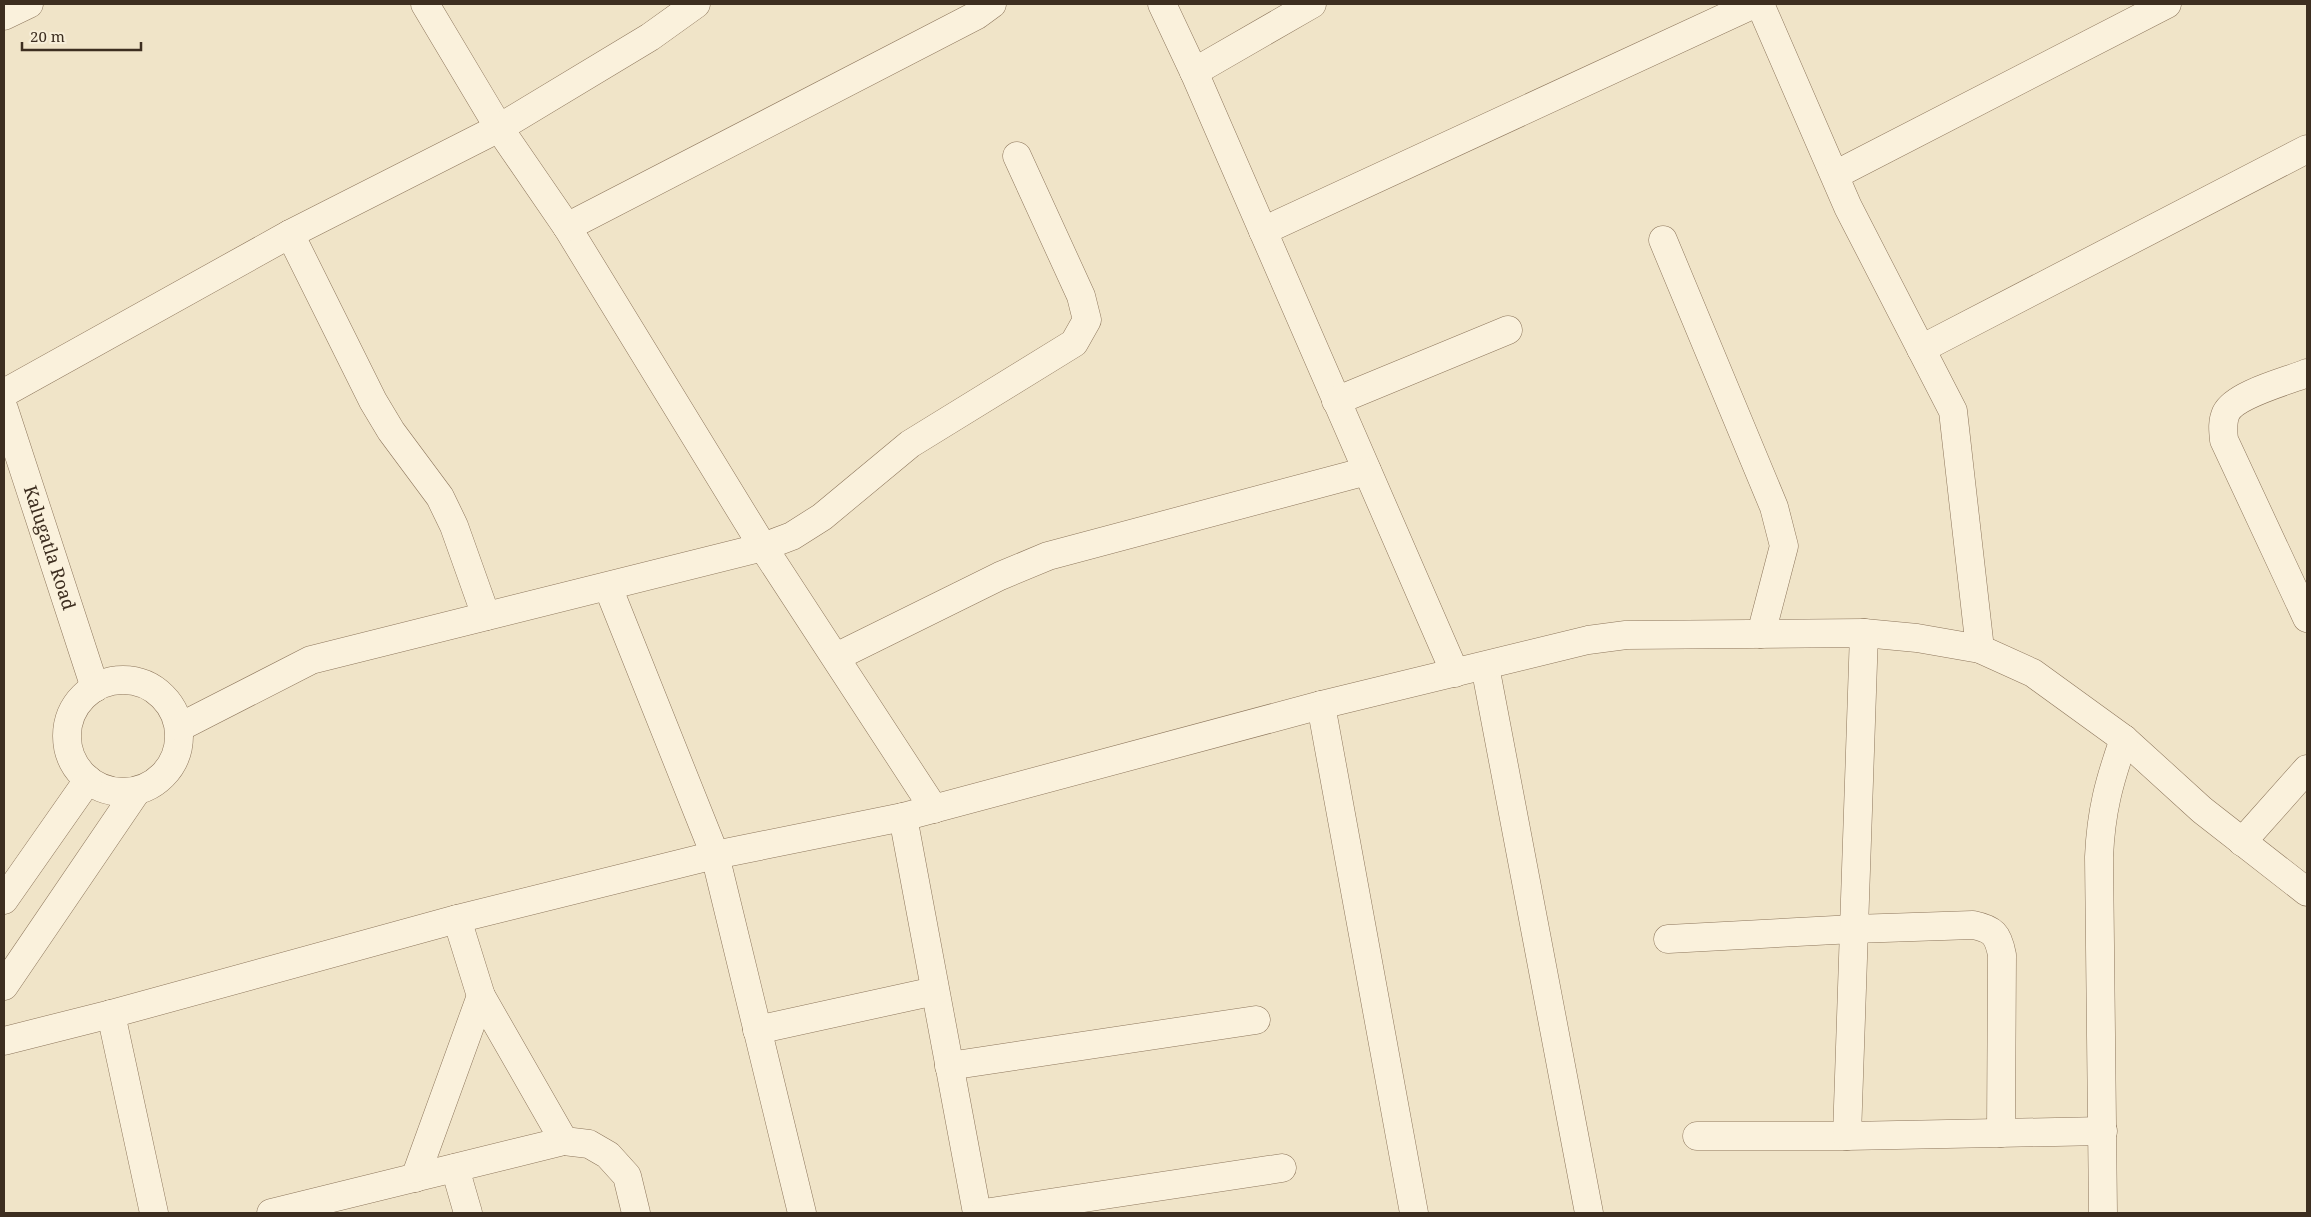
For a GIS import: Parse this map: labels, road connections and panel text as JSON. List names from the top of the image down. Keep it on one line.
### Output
{"streets":{"street":["Kalugatla Road"]},"scale_bar":"20 m"}
